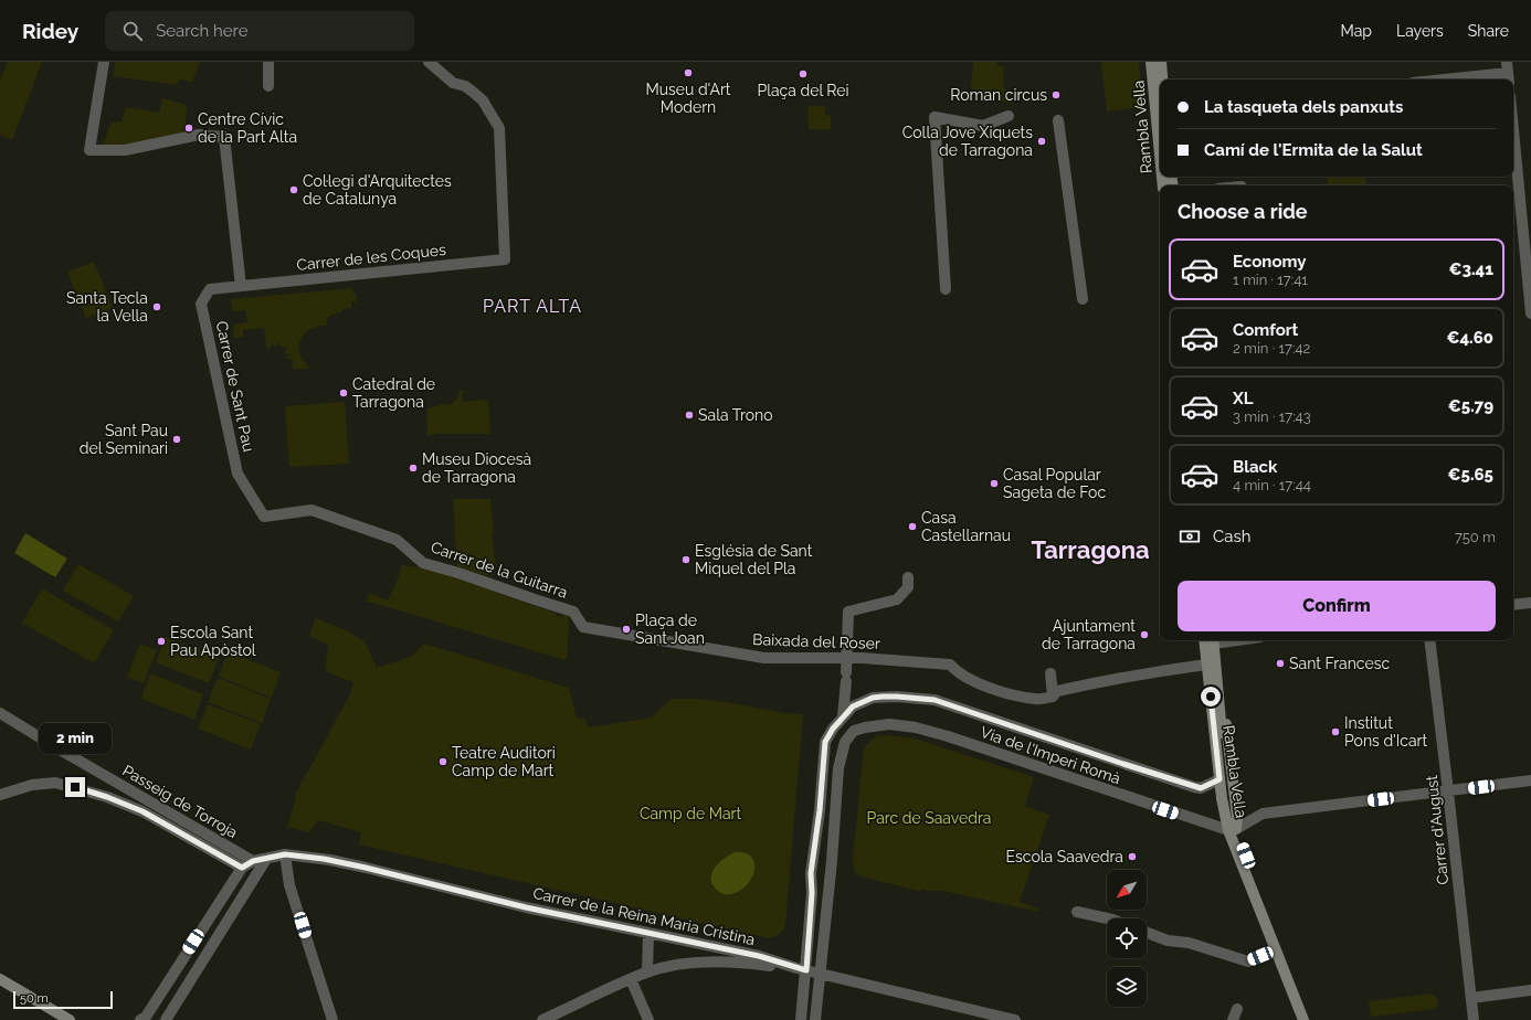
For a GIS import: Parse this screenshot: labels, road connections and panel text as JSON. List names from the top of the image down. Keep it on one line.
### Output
{"streets":{"main road":["Rambla Vella"],"street":["Carrer de les Coques","Carrer de Sant Pau","Carrer de la Guitarra","Baixada del Roser","Via de l'Imperi Romà","Passeig de Torroja","Carrer d'August","Carrer de la Reina Maria Cristina"]},"crossings":[["Rambla Vella","Via de l'Imperi Romà"],["Carrer de les Coques","Carrer de Sant Pau"],["Carrer de Sant Pau","Carrer de la Guitarra"],["Carrer de la Guitarra","Baixada del Roser"],["Via de l'Imperi Romà","Carrer de la Reina Maria Cristina"],["Passeig de Torroja","Carrer de la Reina Maria Cristina"]],"districts":["PART ALTA","Tarragona"],"parks":["Camp de Mart","Parc de Saavedra"],"places":["Museu d'Art Modern","Plaça del Rei","Roman circus","Centre Cívic de la Part Alta","Colla Jove Xiquets de Tarragona","Col·legi d'Arquitectes de Catalunya","Santa Tecla la Vella","Catedral de Tarragona","Sala Trono","Sant Pau del Seminari","Museu Diocesà de Tarragona","Casal Popular Sageta de Foc","Casa Castellarnau","Església de Sant Miquel del Pla","Plaça de Sant Joan","Ajuntament de Tarragona","Escola Sant Pau Apòstol","Sant Francesc","Institut Pons d'Icart","Teatre Auditori Camp de Mart","Escola Saavedra"],"scale_bar":"50 m","north":"bottom left","page":{"header":"Ridey","search":"Search here","nav":["Map","Layers","Share"],"banner":["La tasqueta dels panxuts","Camí de l'Ermita de la Salut"],"heading":"Choose a ride","list":[{"name":"Economy","note":"1 min · 17:41","value":"€3.41"},{"name":"Comfort","note":"2 min · 17:42","value":"€4.60"},{"name":"XL","note":"3 min · 17:43","value":"€5.79"},{"name":"Black","note":"4 min · 17:44","value":"€5.65"}],"pay":["Cash","750 m"],"buttons":"Confirm","bubble":"2 min","scale":"50 m"}}
